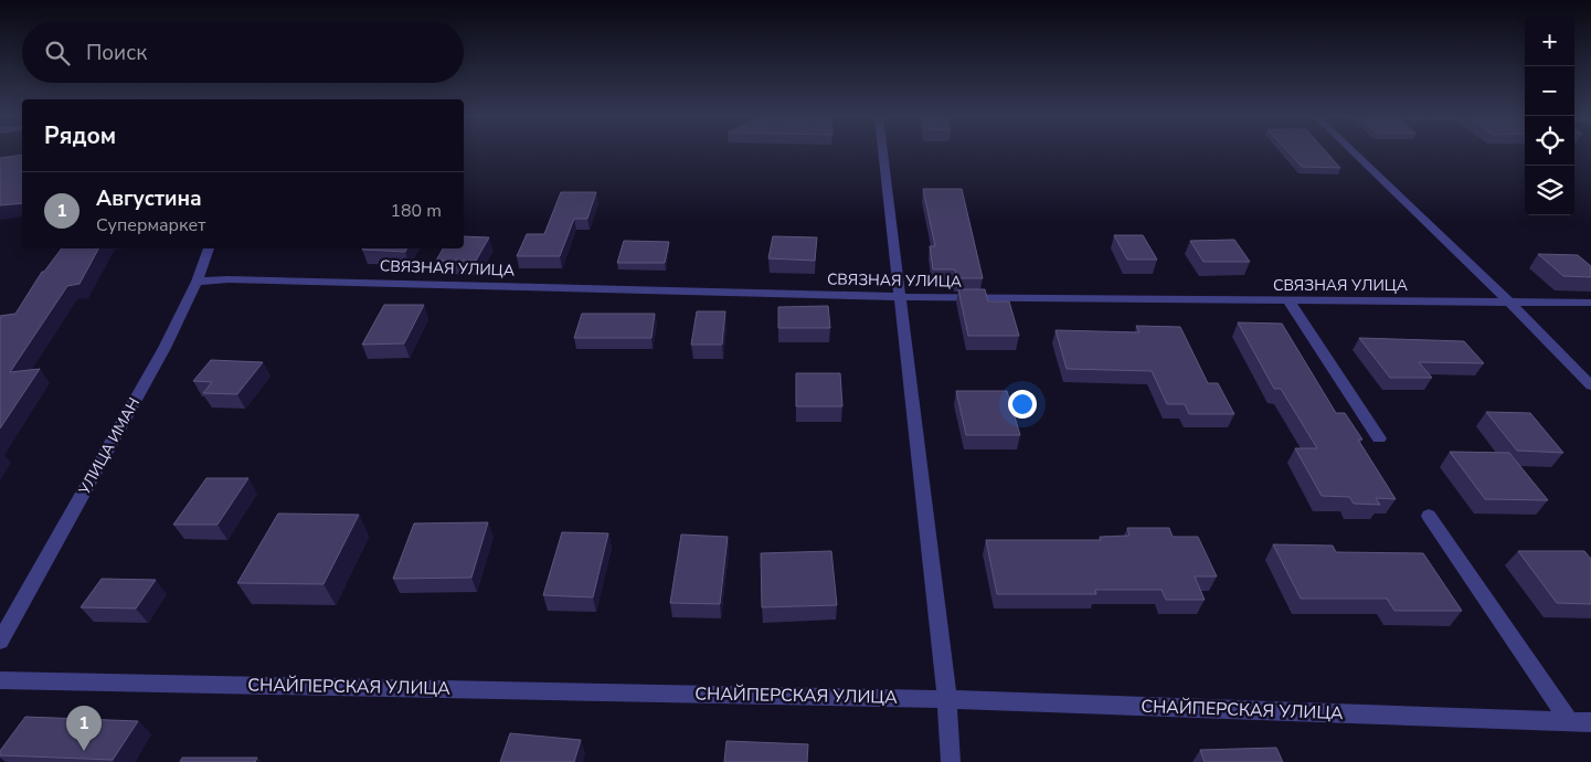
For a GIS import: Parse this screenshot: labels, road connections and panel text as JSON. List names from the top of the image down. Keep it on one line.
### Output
{"streets":{"street":["СВЯЗНАЯ УЛИЦА","УЛИЦА ИМАН","СНАЙПЕРСКАЯ УЛИЦА"]},"crossings":[["СВЯЗНАЯ УЛИЦА","УЛИЦА ИМАН"]],"page":{"map_buttons":["+","−"],"search":"Поиск","heading":"Рядом","list":[{"mark":"1","name":"Августина","note":"Супермаркет","value":"180 m"}],"pins":"1"}}
